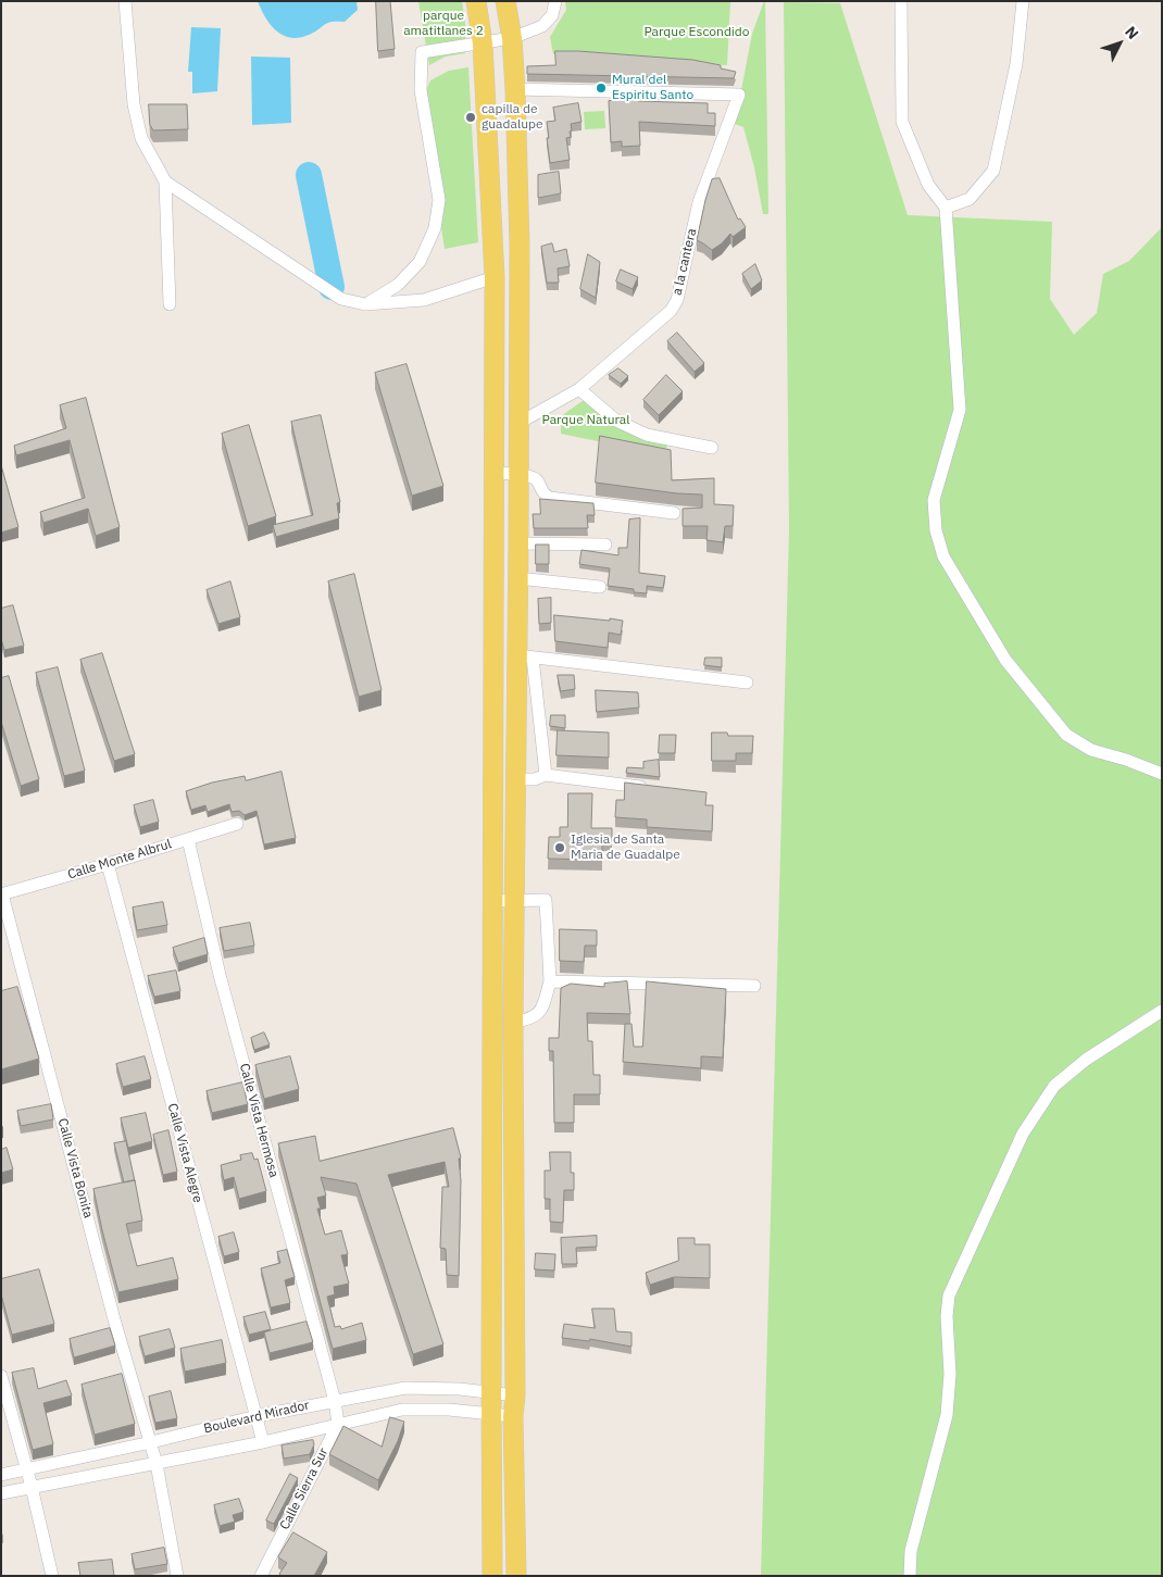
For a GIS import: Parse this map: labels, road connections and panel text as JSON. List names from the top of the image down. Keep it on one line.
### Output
{"streets":{"street":["a la cantera","Calle Monte Albrul","Calle Vista Hermosa","Calle Vista Alegre","Calle Vista Bonita","Boulevard Mirador","Calle Sierra Sur"]},"crossings":[["Calle Monte Albrul","Calle Vista Hermosa"],["Calle Monte Albrul","Calle Vista Alegre"],["Calle Monte Albrul","Calle Vista Bonita"],["Calle Vista Hermosa","Boulevard Mirador"],["Calle Vista Alegre","Boulevard Mirador"],["Calle Vista Bonita","Boulevard Mirador"],["Boulevard Mirador","Calle Sierra Sur"]],"parks":["parque amatitlanes 2","Parque Escondido","Parque Natural"],"places":["Mural del Espiritu Santo","capilla de guadalupe","Iglesia de Santa Maria de Guadalpe"],"north":"top right"}
